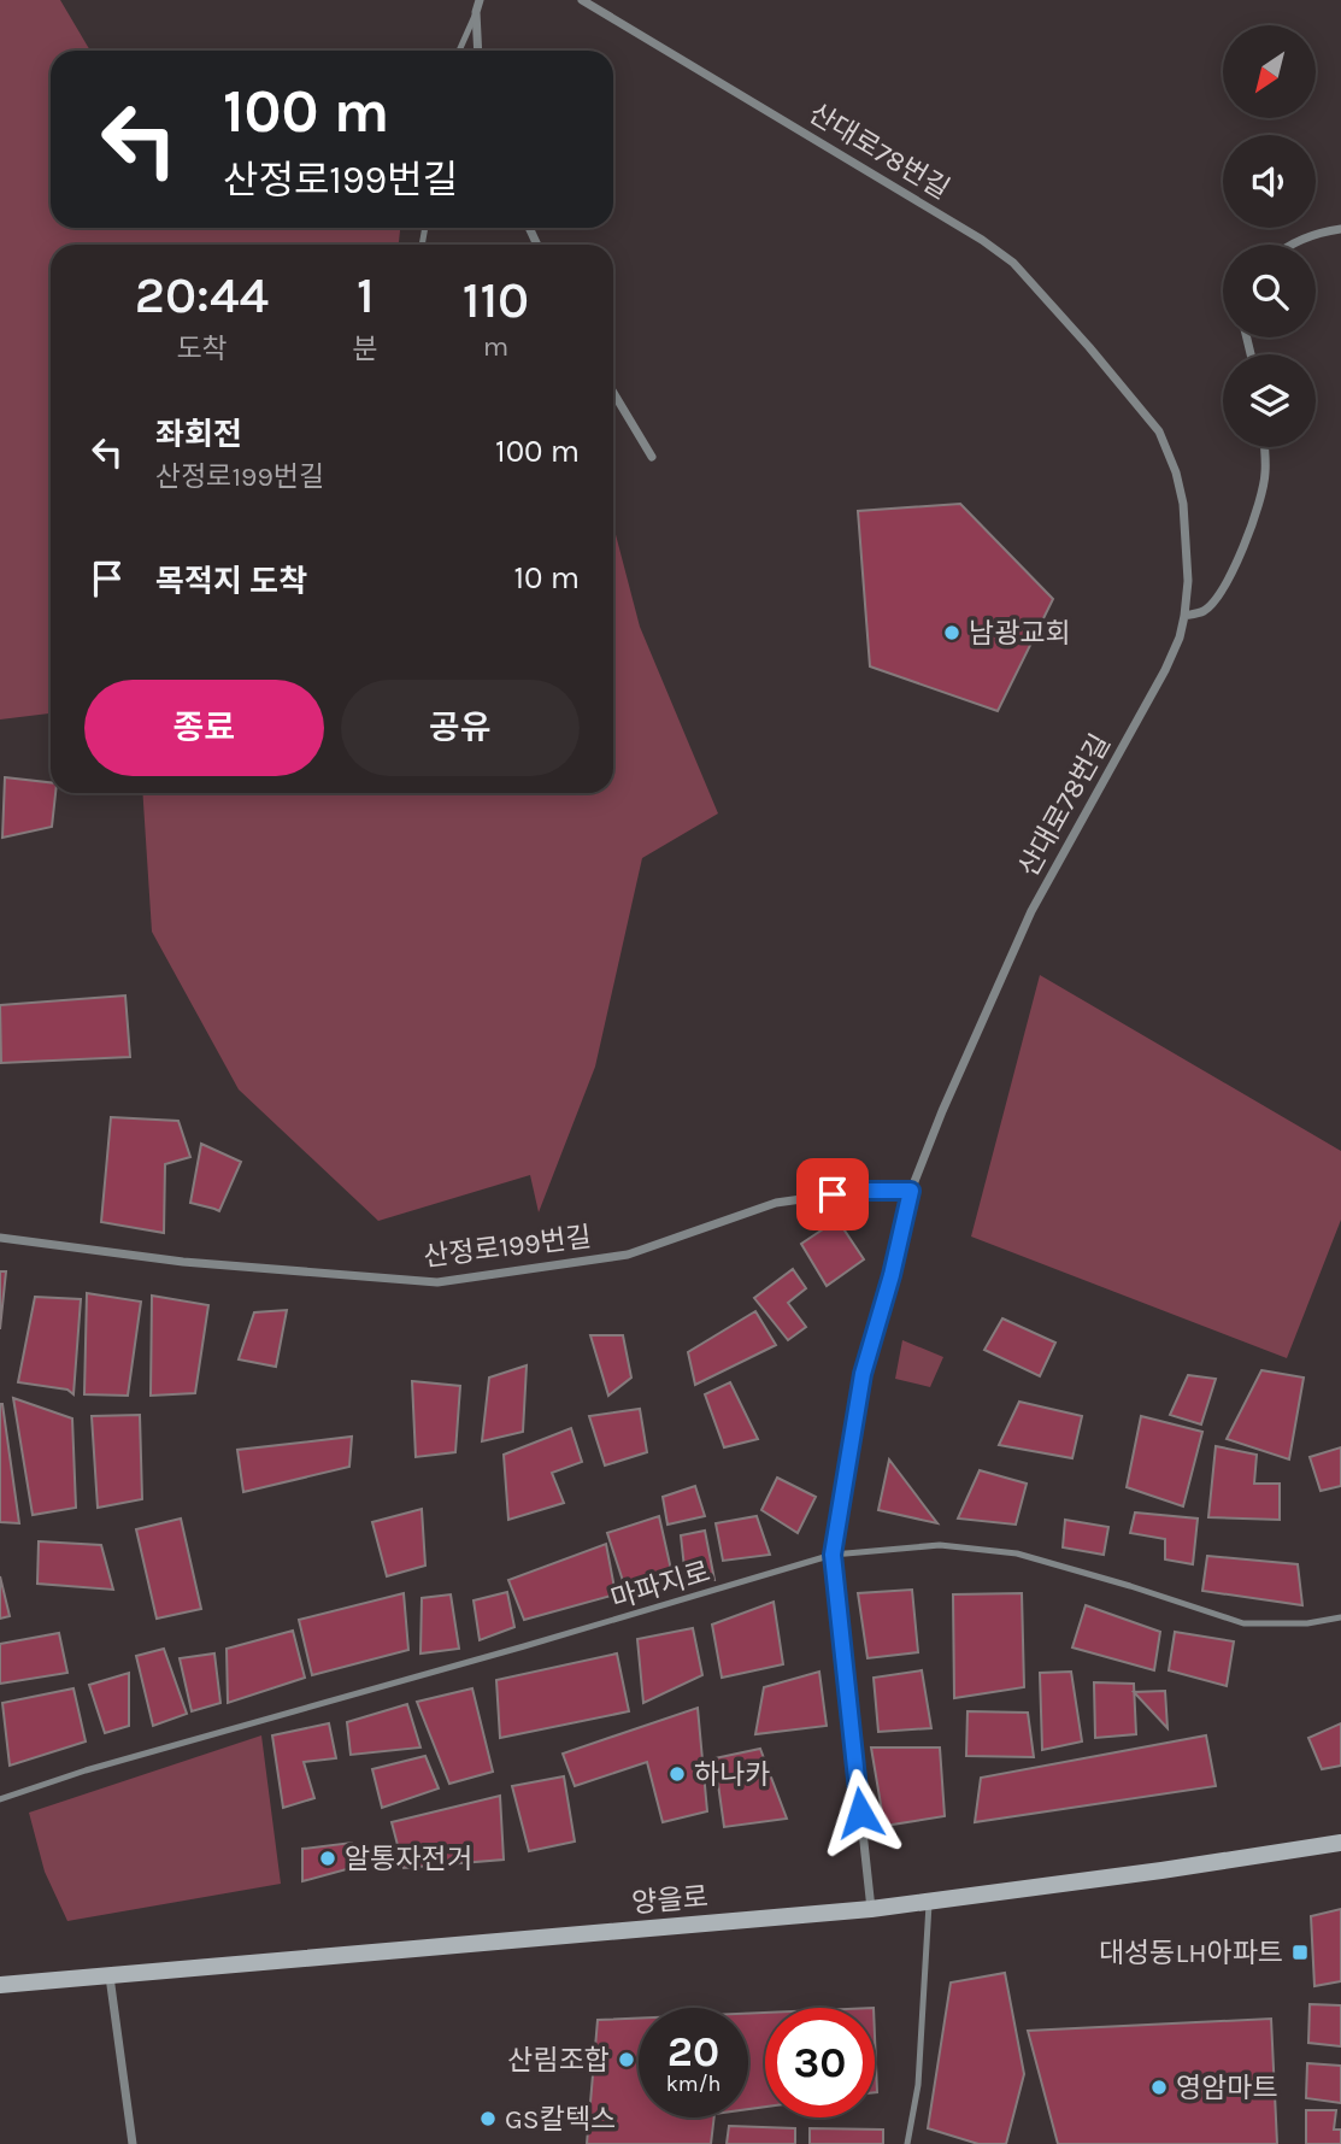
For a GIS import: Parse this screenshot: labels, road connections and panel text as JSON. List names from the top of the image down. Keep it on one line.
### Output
{"streets":{"street":["산대로78번길","산정로199번길","양을로"],"lane":["마파지로"]},"crossings":[["산대로78번길","산정로199번길"],["산대로78번길","마파지로"],["산대로78번길","양을로"]],"places":{"other":["남광교회","하나카","알통자전거","산림조합","영암마트","GS칼텍스"],"transit":["대성동LH아파트"]},"north":"bottom left","page":{"turn":["100 m","산정로199번길"],"eta":["20:44","도착","1","분","110","m"],"list":[{"name":"좌회전","note":"산정로199번길","value":"100 m"},{"name":"목적지 도착","value":"10 m"}],"buttons":["종료","공유"],"speed":"20 km/h","limit":"30"}}
